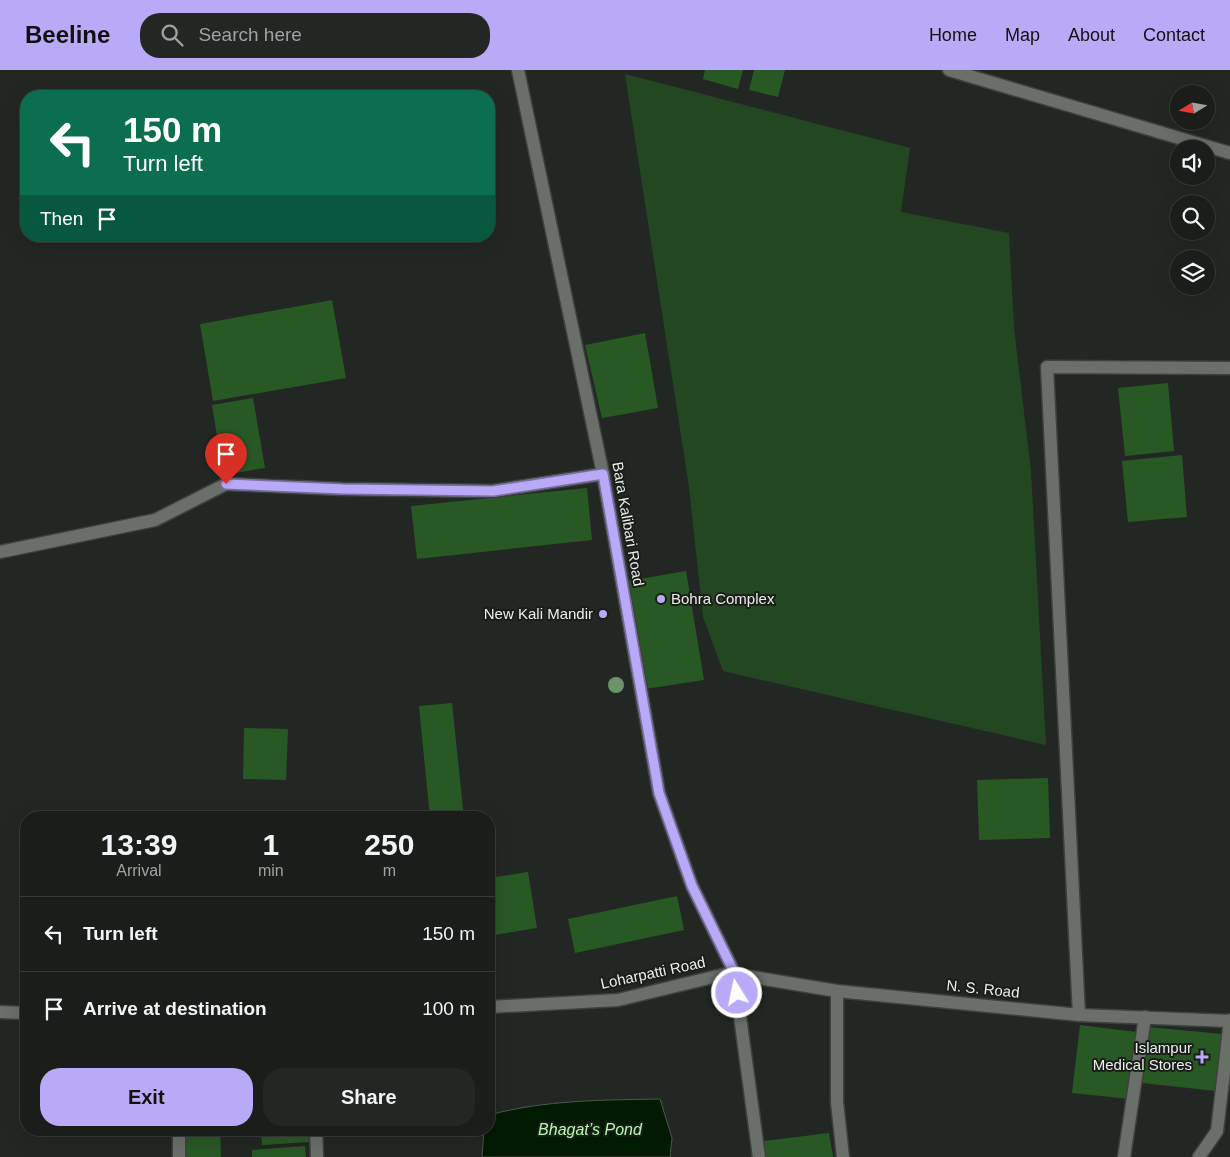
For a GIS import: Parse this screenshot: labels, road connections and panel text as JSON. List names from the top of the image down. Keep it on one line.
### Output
{"streets":{"street":["Bara Kalibari Road","Loharpatti Road","N. S. Road"]},"crossings":[["Bara Kalibari Road","Loharpatti Road"],["Bara Kalibari Road","N. S. Road"],["Loharpatti Road","N. S. Road"]],"water":["Bhagat’s Pond"],"places":{"other":["Bohra Complex","New Kali Mandir"],"health":["Islampur Medical Stores"]},"north":"left","page":{"header":"Beeline","search":"Search here","nav":["Home","Map","About","Contact"],"turn":["150 m","Turn left"],"then":"Then","eta":["13:39","Arrival","1","min","250","m"],"list":[{"name":"Turn left","value":"150 m"},{"name":"Arrive at destination","value":"100 m"}],"buttons":["Exit","Share"]}}
